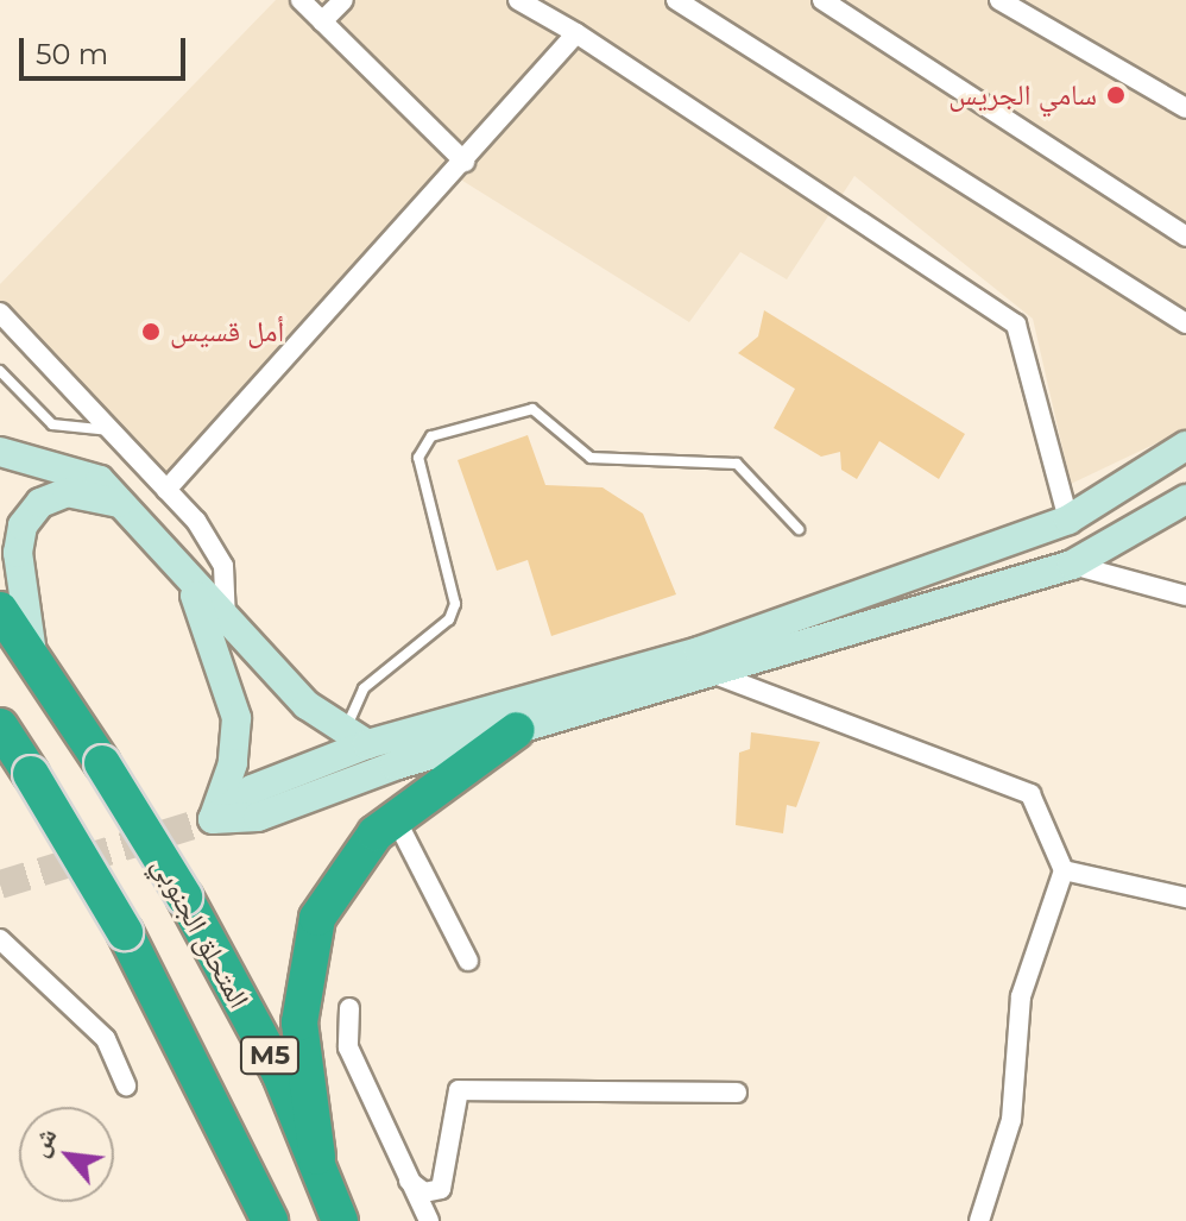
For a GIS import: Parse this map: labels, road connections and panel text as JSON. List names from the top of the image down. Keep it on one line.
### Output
{"streets":{"highway":["المتحلق الجنوبي","M5"]},"places":["سامي الجريس","أمل قسيس"],"scale_bar":"50 m","north":"top left"}
